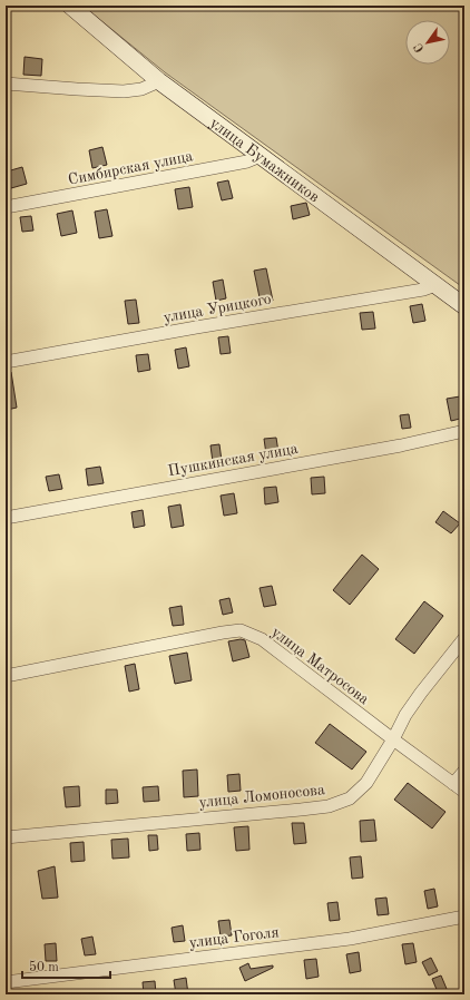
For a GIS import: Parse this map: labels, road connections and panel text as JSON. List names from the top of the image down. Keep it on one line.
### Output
{"streets":{"street":["улица Бумажников","Симбирская улица","улица Урицкого","Пушкинская улица","улица Матросова","улица Ломоносова","улица Гоголя"]},"crossings":[["улица Бумажников","Симбирская улица"],["улица Бумажников","улица Урицкого"],["улица Матросова","улица Ломоносова"]],"scale_bar":"50 m","north":"bottom left"}
